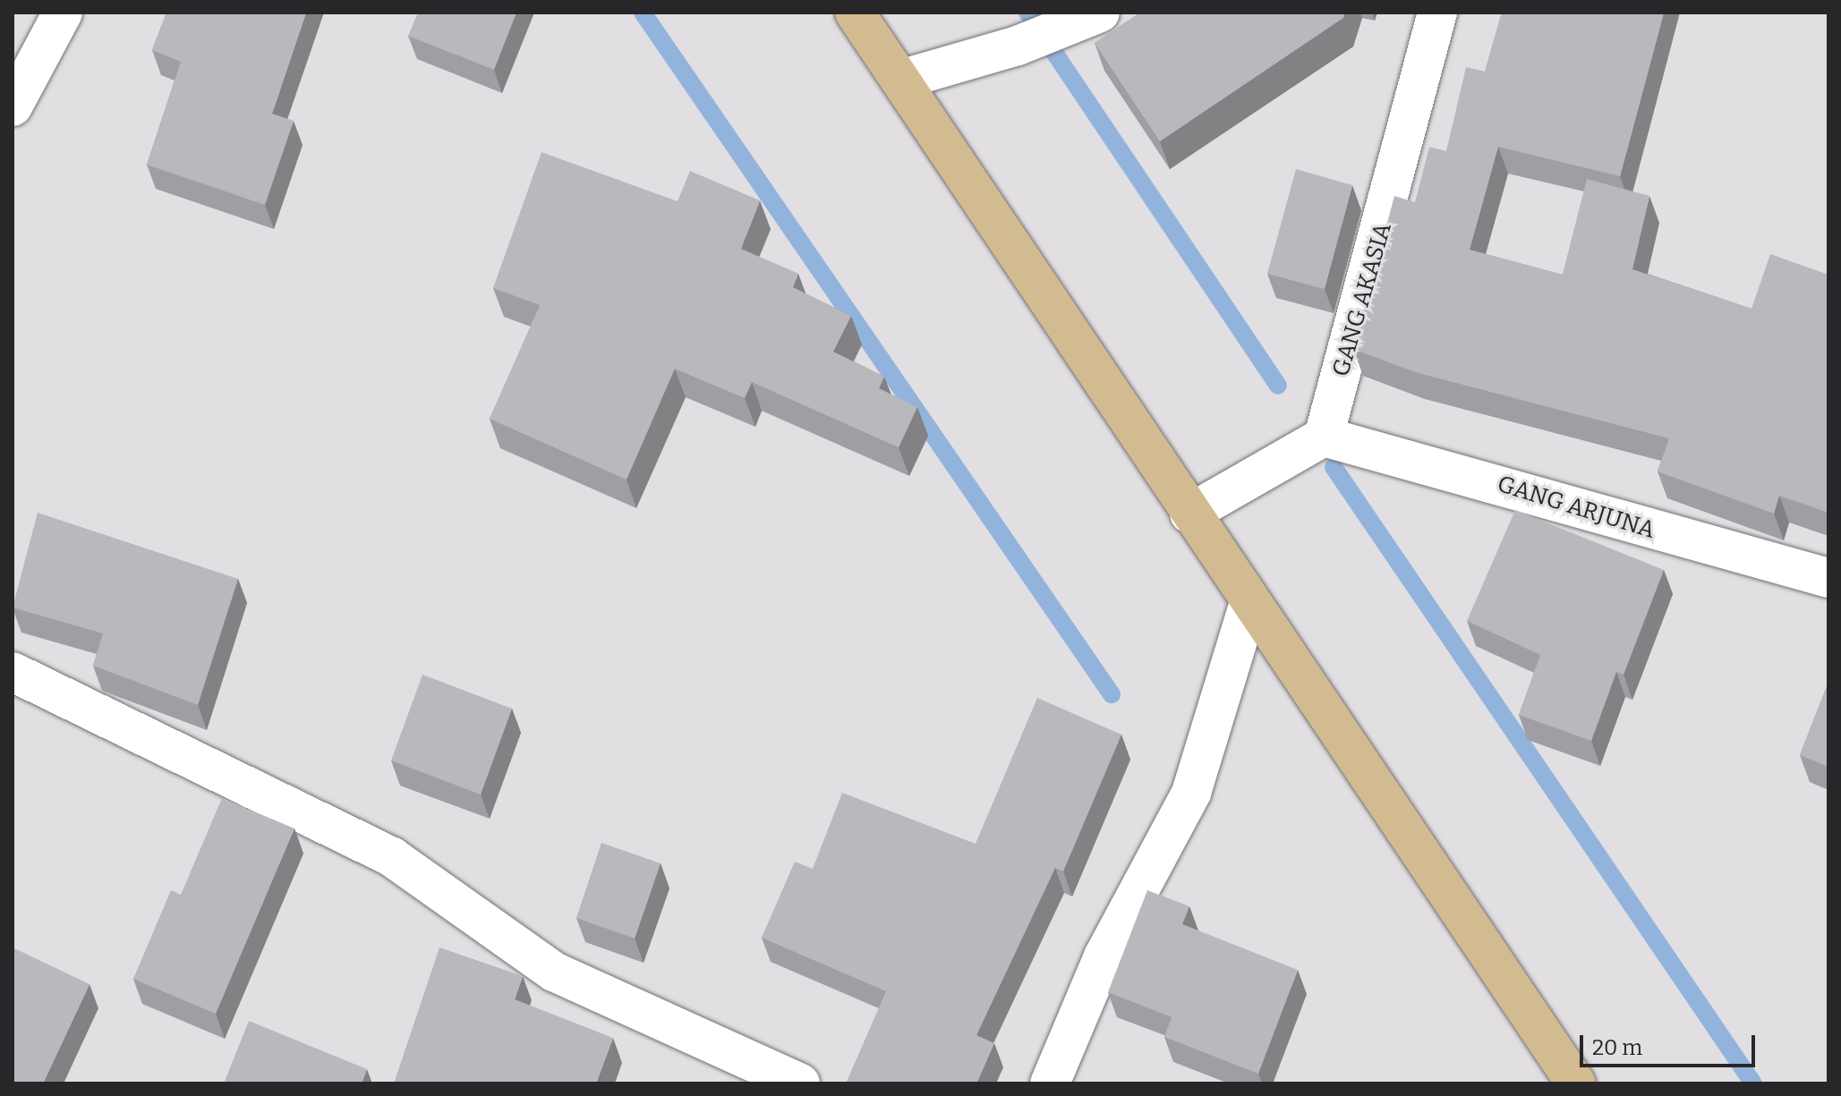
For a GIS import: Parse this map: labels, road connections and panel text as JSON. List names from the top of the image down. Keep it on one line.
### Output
{"streets":{"street":["GANG AKASIA","GANG ARJUNA"]},"crossings":[["GANG AKASIA","GANG ARJUNA"]],"scale_bar":"20 m"}
